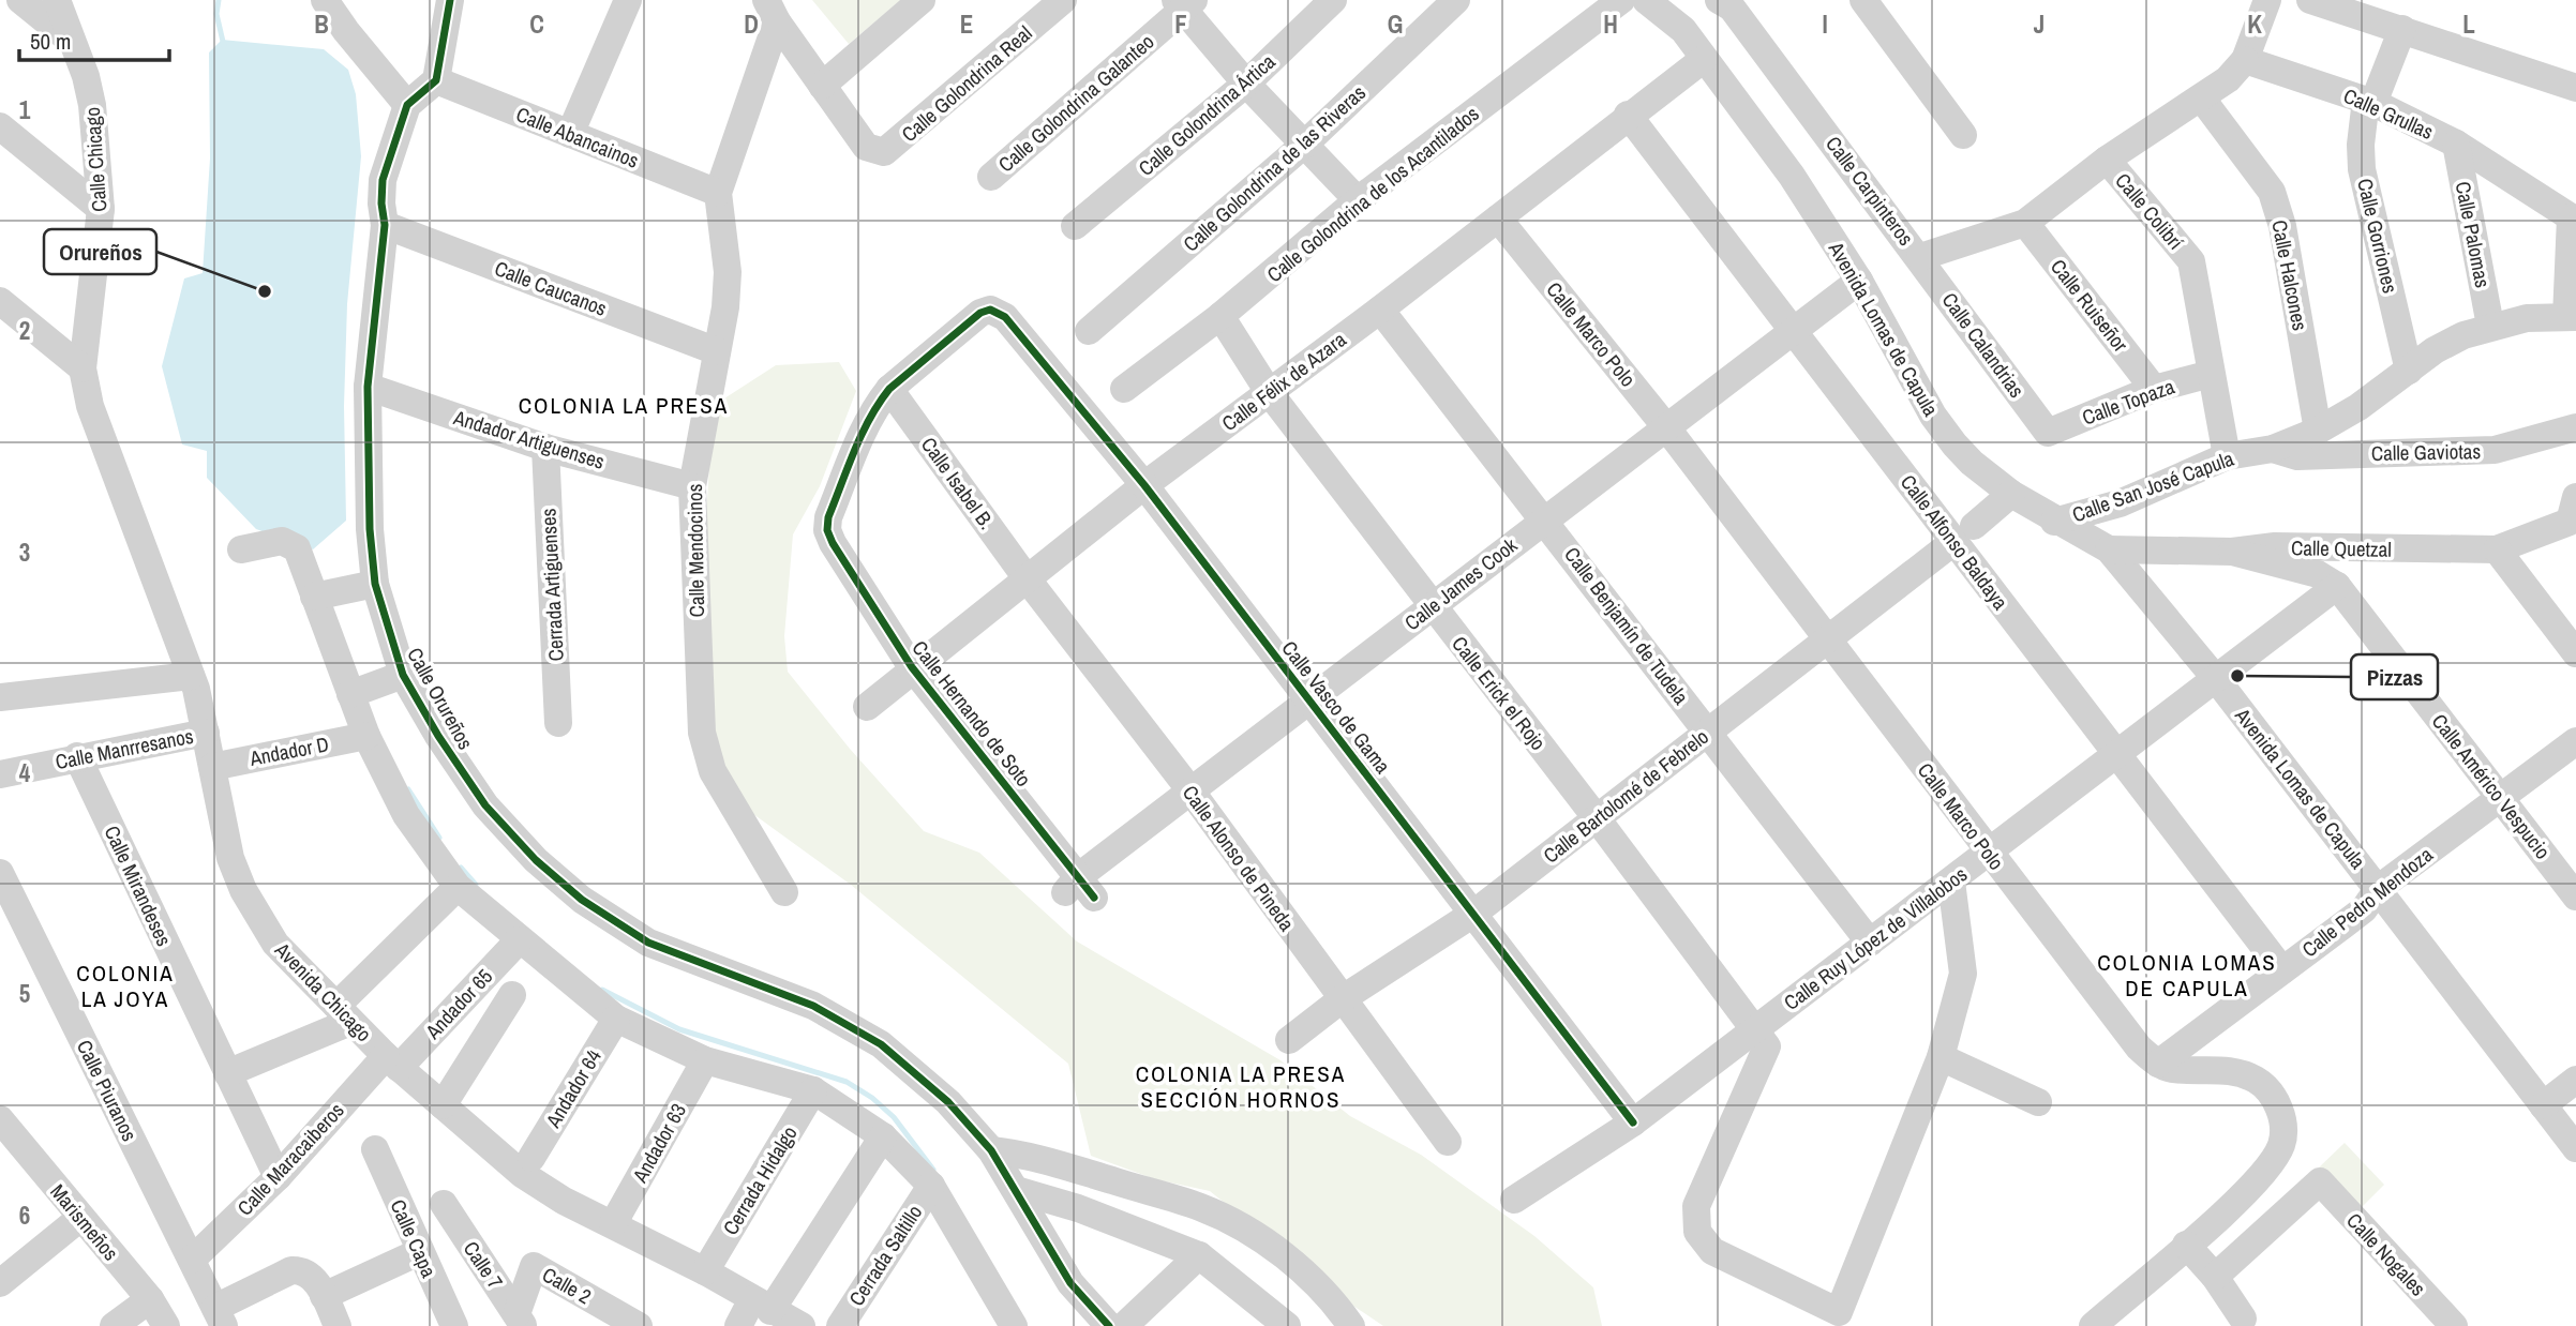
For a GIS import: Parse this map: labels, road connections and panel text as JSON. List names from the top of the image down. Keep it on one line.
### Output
{"streets":{"street":["Calle Golondrina Real","Calle Golondrina Galanteo","Calle Grullas","Calle Golondrina Ártica","Calle Abancainos","Calle Chicago","Calle Golondrina de las Riveras","Calle Carpinteros","Calle Golondrina de los Acantilados","Calle Colibrí","Calle Palomas","Calle Gorriones","Calle Halcones","Calle Caucanos","Calle Ruiseñor","Avenida Lomas de Capula","Calle Marco Polo","Calle Calandrias","Calle Félix de Azara","Calle Topaza","Andador Artiguenses","Calle Gaviotas","Calle Isabel B.","Calle San José Capula","Calle Alfonso Baldaya","Calle Quetzal","Calle Mendocinos","Calle James Cook","Cerrada Artiguenses","Calle Benjamín de Tudela","Calle Erick el Rojo","Calle Orureños","Calle Vasco de Gama","Calle Hernando de Soto","Calle Manrresanos","Andador D","Calle Américo Vespucio","Calle Bartolomé de Febrelo","Calle Alonso de Pineda","Calle Mirandeses","Calle Pedro Mendoza","Calle Ruy López de Villalobos","Avenida Chicago","Andador 65","Andador 64","Calle Piuranos","Andador 63","Calle Maracaiberos","Cerrada Hidalgo","Marismeños","Calle Capa","Calle Nogales","Cerrada Saltillo","Calle 7","Calle 2"]},"crossings":[["Calle Grullas","Calle Carpinteros"],["Calle Grullas","Calle Palomas"],["Calle Grullas","Calle Gorriones"],["Calle Abancainos","Calle Mendocinos"],["Calle Chicago","Avenida Chicago"],["Calle Carpinteros","Calle Colibrí"],["Calle Carpinteros","Calle Halcones"],["Calle Carpinteros","Calle Ruiseñor"],["Calle Carpinteros","Calle Calandrias"],["Calle Golondrina de los Acantilados","Calle Erick el Rojo"],["Calle Colibrí","Calle Topaza"],["Calle Palomas","Calle San José Capula"],["Calle Gorriones","Calle San José Capula"],["Calle Halcones","Calle San José Capula"],["Calle Caucanos","Calle Mendocinos"],["Calle Caucanos","Calle Orureños"],["Calle Ruiseñor","Calle Topaza"],["Avenida Lomas de Capula","Calle Félix de Azara"],["Avenida Lomas de Capula","Calle San José Capula"],["Avenida Lomas de Capula","Calle Quetzal"],["Avenida Lomas de Capula","Calle James Cook"],["Avenida Lomas de Capula","Calle Bartolomé de Febrelo"],["Avenida Lomas de Capula","Calle Pedro Mendoza"],["Avenida Lomas de Capula","Calle Ruy López de Villalobos"],["Calle Marco Polo","Calle Félix de Azara"],["Calle Marco Polo","Calle James Cook"],["Calle Marco Polo","Calle Bartolomé de Febrelo"],["Calle Marco Polo","Calle Pedro Mendoza"],["Calle Marco Polo","Calle Ruy López de Villalobos"],["Calle Calandrias","Calle Topaza"],["Calle Félix de Azara","Calle Isabel B."],["Calle Félix de Azara","Calle Alfonso Baldaya"],["Calle Félix de Azara","Calle Benjamín de Tudela"],["Calle Félix de Azara","Calle Erick el Rojo"],["Calle Félix de Azara","Calle Vasco de Gama"],["Calle Félix de Azara","Calle Hernando de Soto"],["Calle Félix de Azara","Calle Alonso de Pineda"],["Andador Artiguenses","Calle Mendocinos"],["Andador Artiguenses","Cerrada Artiguenses"],["Andador Artiguenses","Calle Orureños"],["Calle Gaviotas","Calle San José Capula"],["Calle Isabel B.","Calle Vasco de Gama"],["Calle Isabel B.","Calle Hernando de Soto"],["Calle Isabel B.","Calle Alonso de Pineda"],["Calle Alfonso Baldaya","Calle James Cook"],["Calle Alfonso Baldaya","Calle Bartolomé de Febrelo"],["Calle Alfonso Baldaya","Calle Pedro Mendoza"],["Calle Alfonso Baldaya","Calle Ruy López de Villalobos"],["Calle Quetzal","Calle Américo Vespucio"],["Calle James Cook","Calle Benjamín de Tudela"],["Calle James Cook","Calle Erick el Rojo"],["Calle James Cook","Calle Vasco de Gama"],["Calle James Cook","Calle Hernando de Soto"],["Calle James Cook","Calle Alonso de Pineda"],["Calle Benjamín de Tudela","Calle Bartolomé de Febrelo"],["Calle Benjamín de Tudela","Calle Ruy López de Villalobos"],["Calle Erick el Rojo","Calle Bartolomé de Febrelo"],["Calle Erick el Rojo","Calle Ruy López de Villalobos"],["Calle Vasco de Gama","Calle Hernando de Soto"],["Calle Vasco de Gama","Calle Bartolomé de Febrelo"],["Calle Vasco de Gama","Calle Ruy López de Villalobos"],["Calle Manrresanos","Calle Mirandeses"],["Calle Manrresanos","Avenida Chicago"],["Andador D","Avenida Chicago"],["Calle Américo Vespucio","Calle Pedro Mendoza"],["Calle Américo Vespucio","Calle Ruy López de Villalobos"],["Calle Bartolomé de Febrelo","Calle Alonso de Pineda"],["Calle Mirandeses","Calle Maracaiberos"],["Avenida Chicago","Andador 65"],["Avenida Chicago","Andador 63"],["Avenida Chicago","Calle Maracaiberos"],["Avenida Chicago","Cerrada Hidalgo"],["Andador 65","Calle Maracaiberos"],["Calle Piuranos","Calle Maracaiberos"],["Calle 7","Calle 2"]],"districts":["COLONIA LA PRESA","COLONIA LOMAS DE CAPULA","COLONIA LA JOYA","COLONIA LA PRESA SECCIÓN HORNOS"],"places":["Orureños","Pizzas"],"scale_bar":"50 m","grid":{"columns":["B","C","D","E","F","G","H","I","J","K","L"],"rows":["1","2","3","4","5","6"]}}
